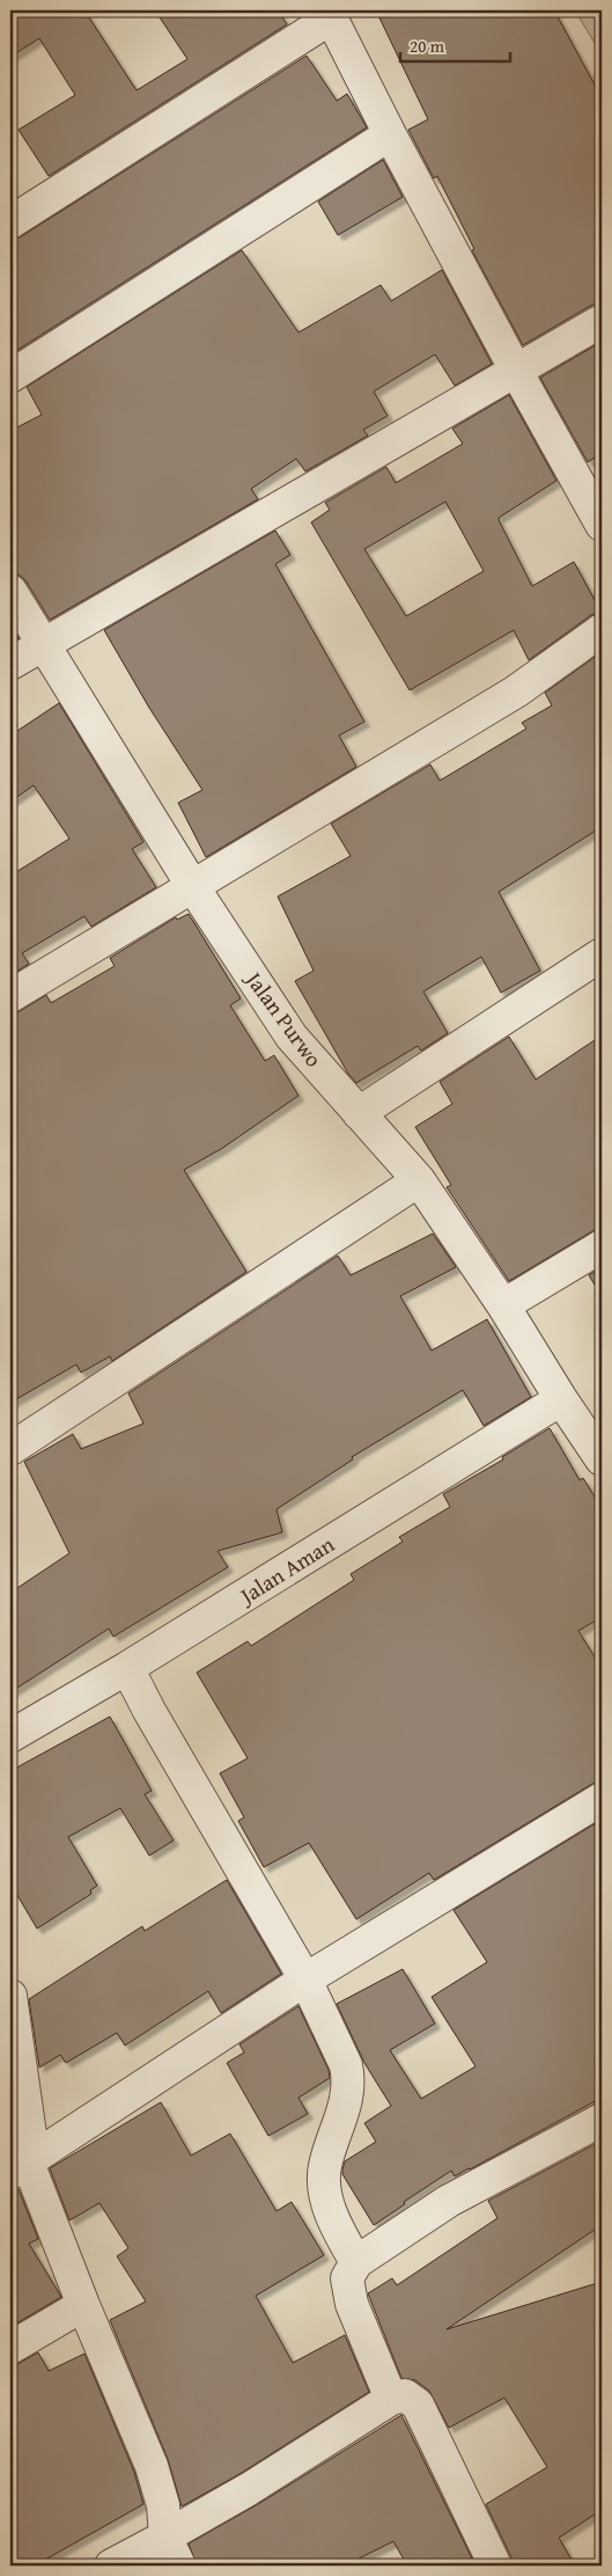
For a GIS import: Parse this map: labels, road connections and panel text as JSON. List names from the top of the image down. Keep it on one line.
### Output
{"streets":{"street":["Jalan Purwo","Jalan Aman"]},"crossings":[["Jalan Purwo","Jalan Aman"]],"scale_bar":"20 m"}
